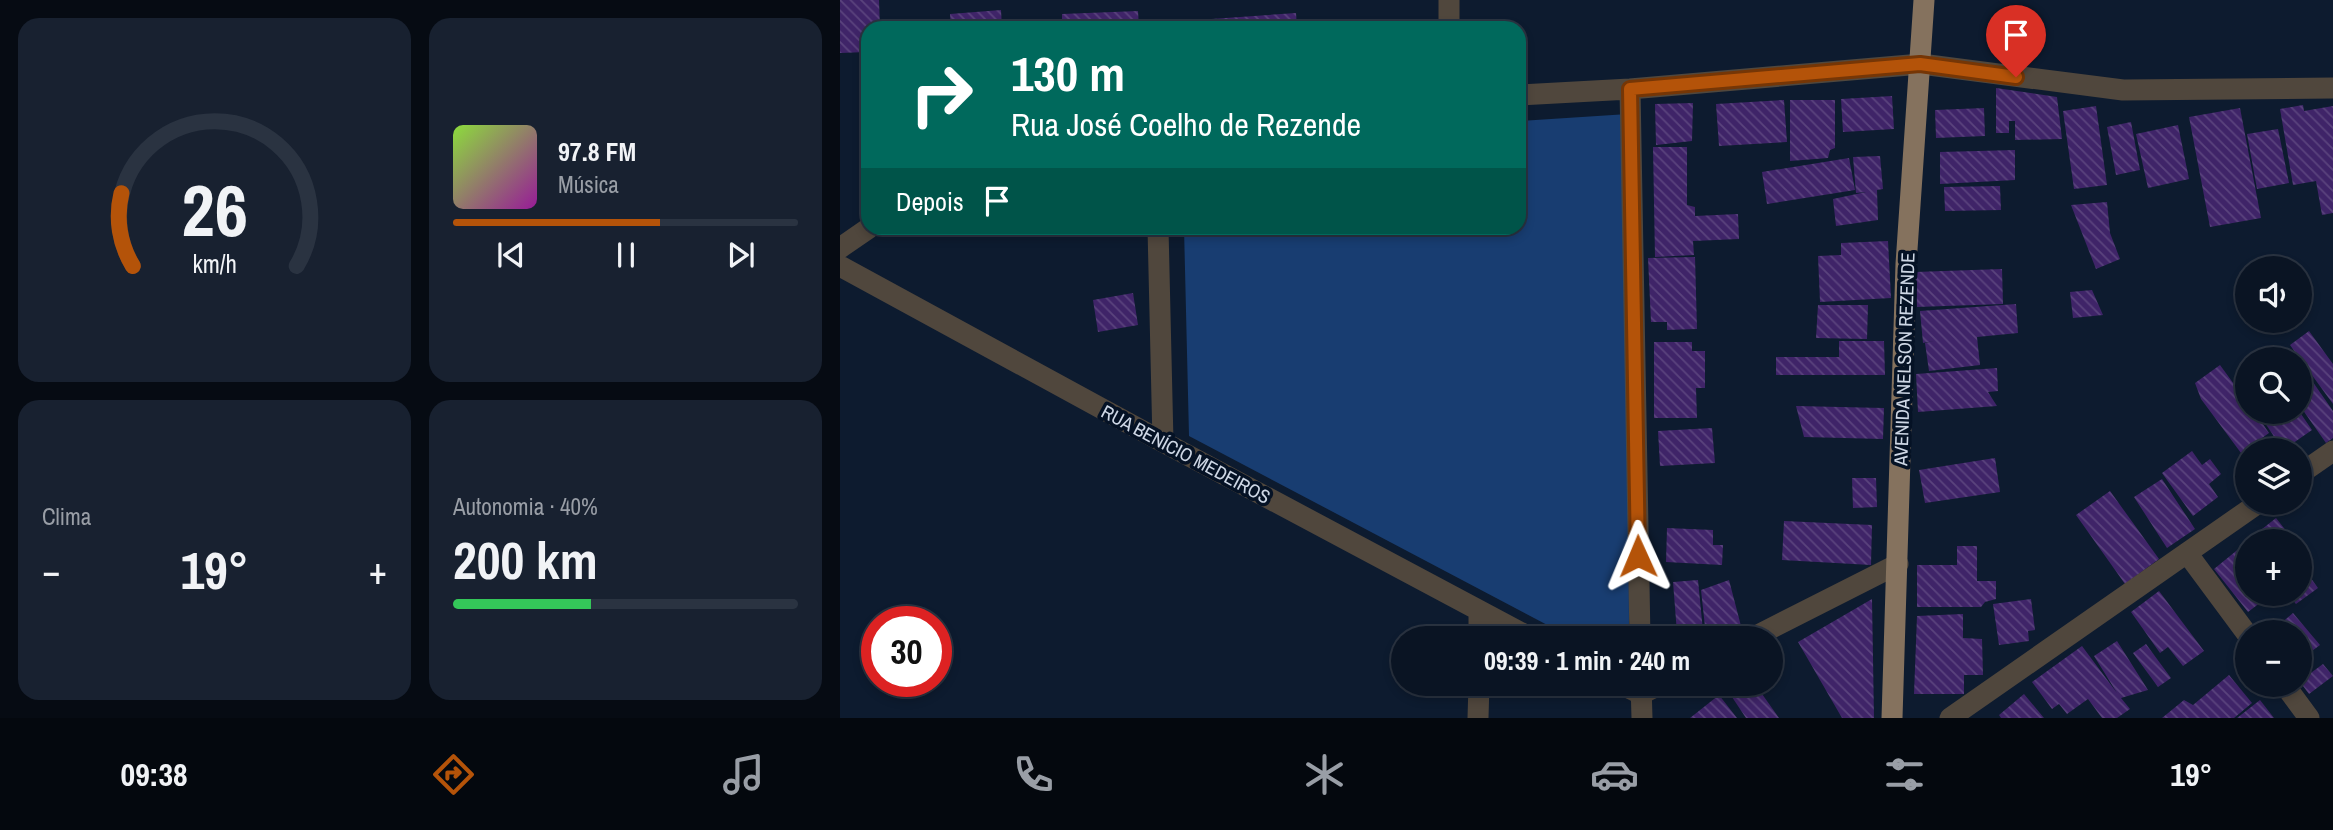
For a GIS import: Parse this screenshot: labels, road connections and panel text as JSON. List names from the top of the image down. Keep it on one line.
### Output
{"streets":{"main road":["AVENIDA NELSON REZENDE"],"street":["RUA BENÍCIO MEDEIROS"]},"page":{"turn":["130 m","Rua José Coelho de Rezende"],"song":["97.8 FM","Música"],"then":"Depois","map_buttons":["+","−"],"tile":["Clima",["Autonomia · 40%","200 km"]],"heat":["−","19°","+"],"limit":"30","trip":"09:39 · 1 min · 240 m","tabs":["09:38","19°"],"gauge":["26","km/h"]}}
